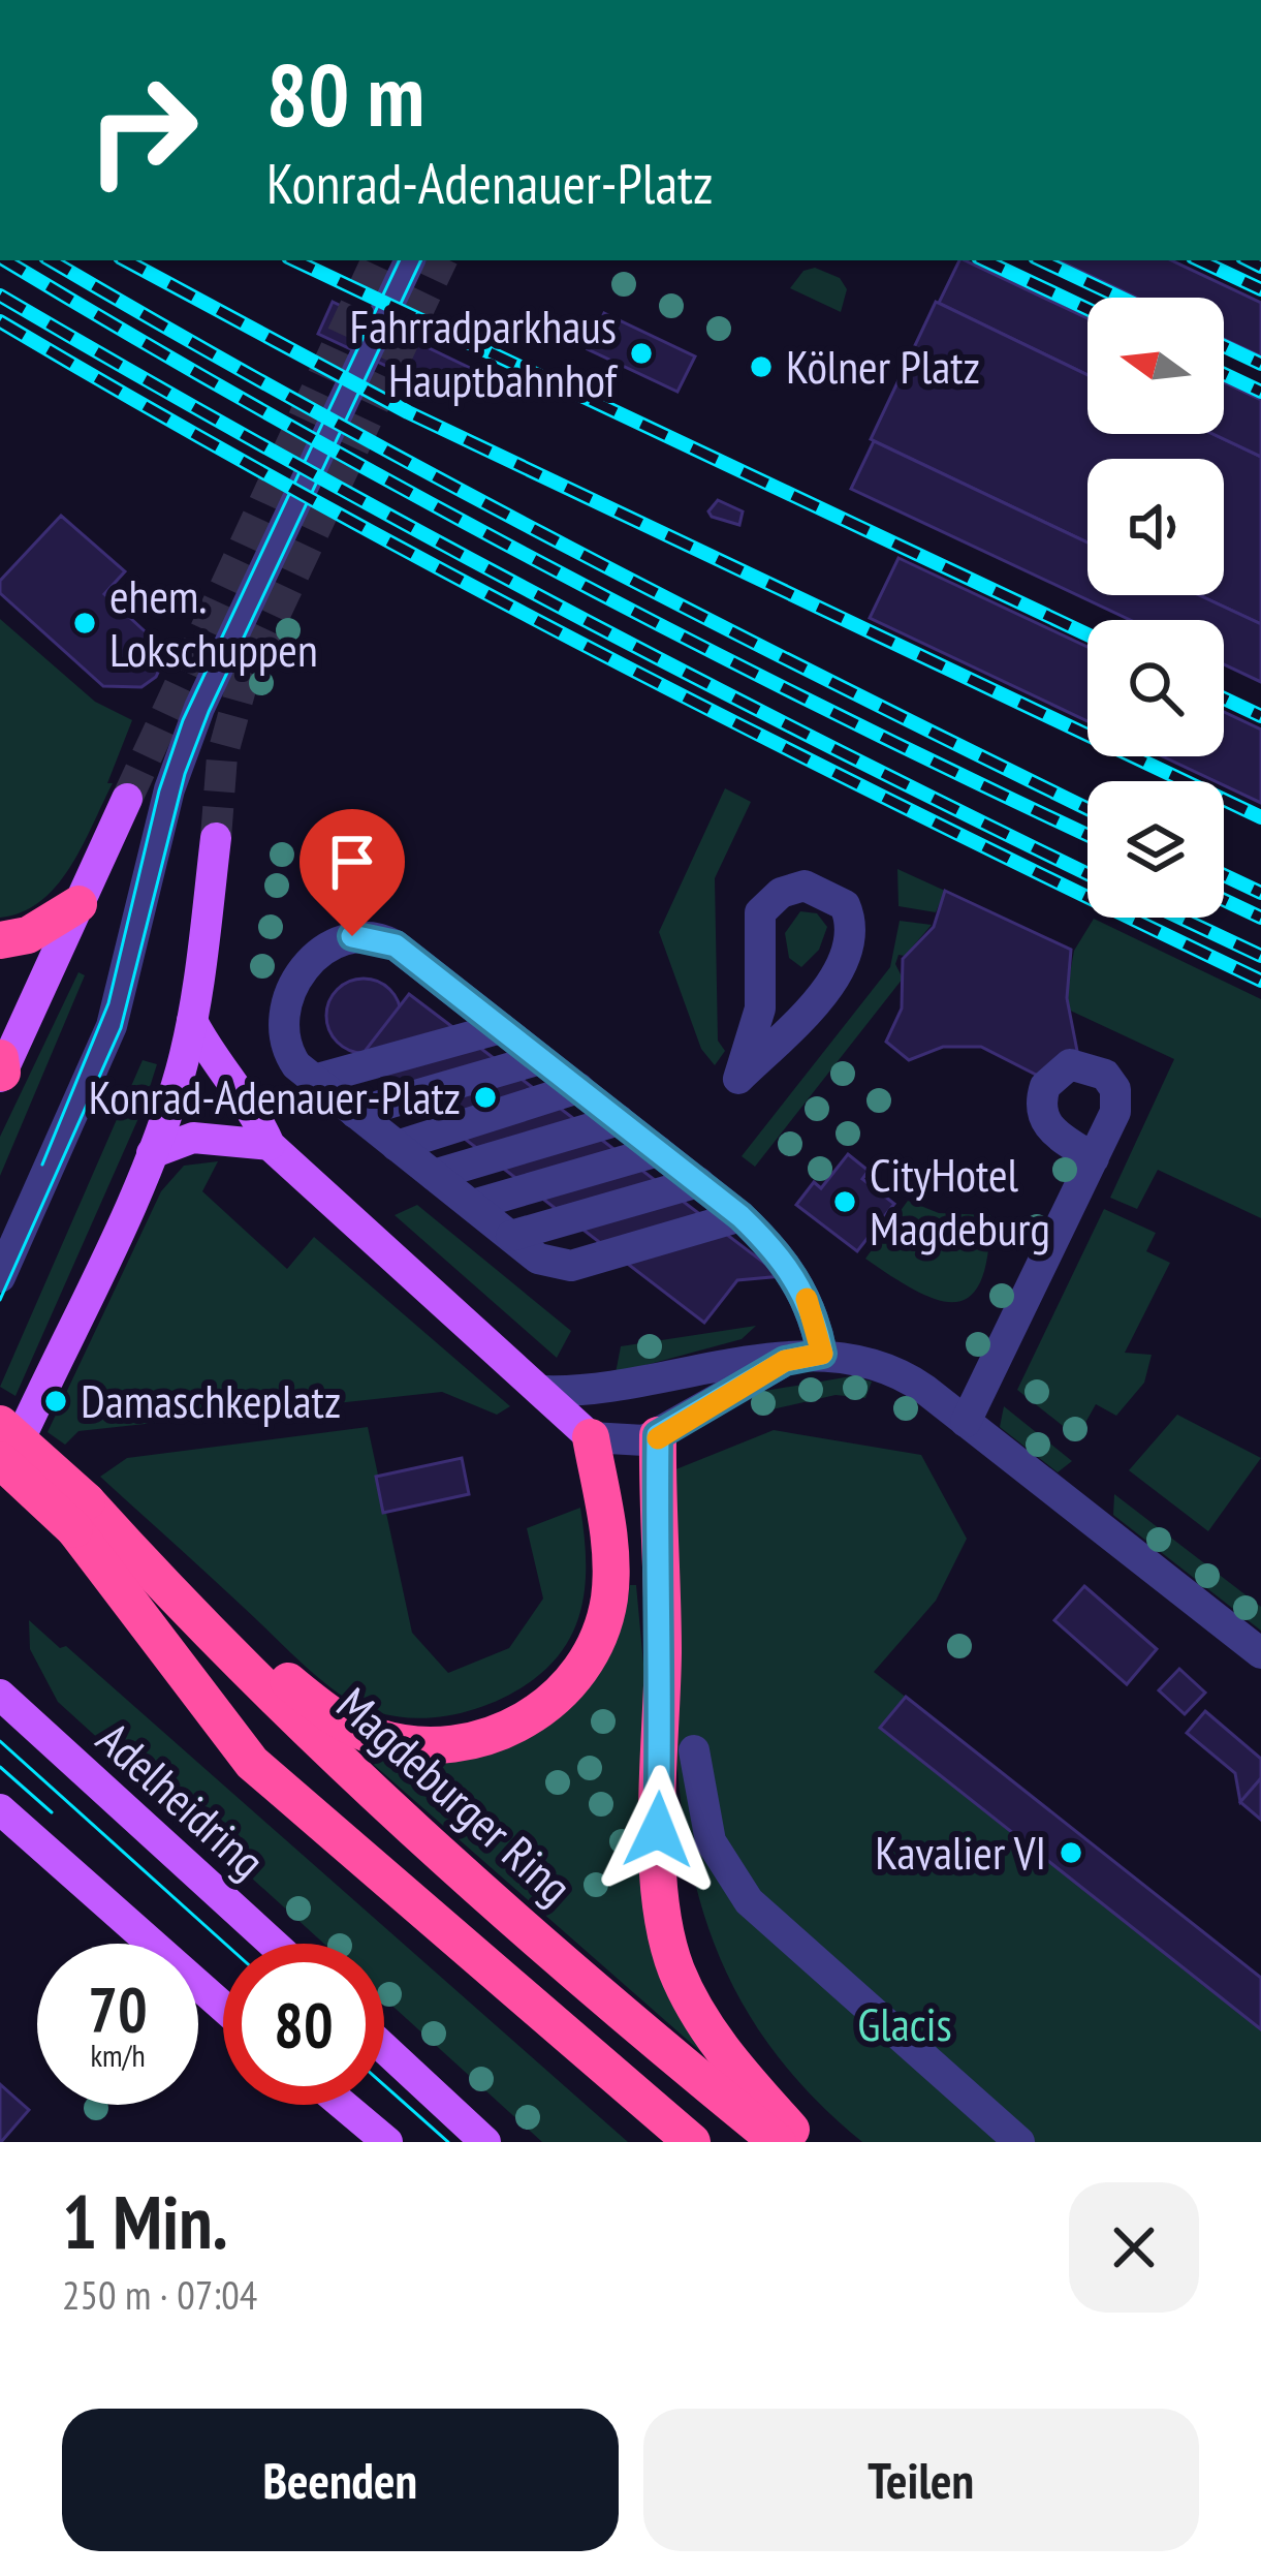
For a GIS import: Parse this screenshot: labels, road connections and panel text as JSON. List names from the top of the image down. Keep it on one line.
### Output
{"streets":{"highway":["Magdeburger Ring"],"main road":["Adelheidring"]},"parks":["Glacis"],"places":["Fahrradparkhaus Hauptbahnhof","Kölner Platz","ehem. Lokschuppen","Konrad-Adenauer-Platz","CityHotel Magdeburg","Damaschkeplatz","Kavalier VI"],"north":"left","page":{"turn":["80 m","Konrad-Adenauer-Platz"],"speed":"70 km/h","limit":"80","heading":["1 Min.","250 m · 07:04"],"buttons":["Beenden","Teilen"]}}
